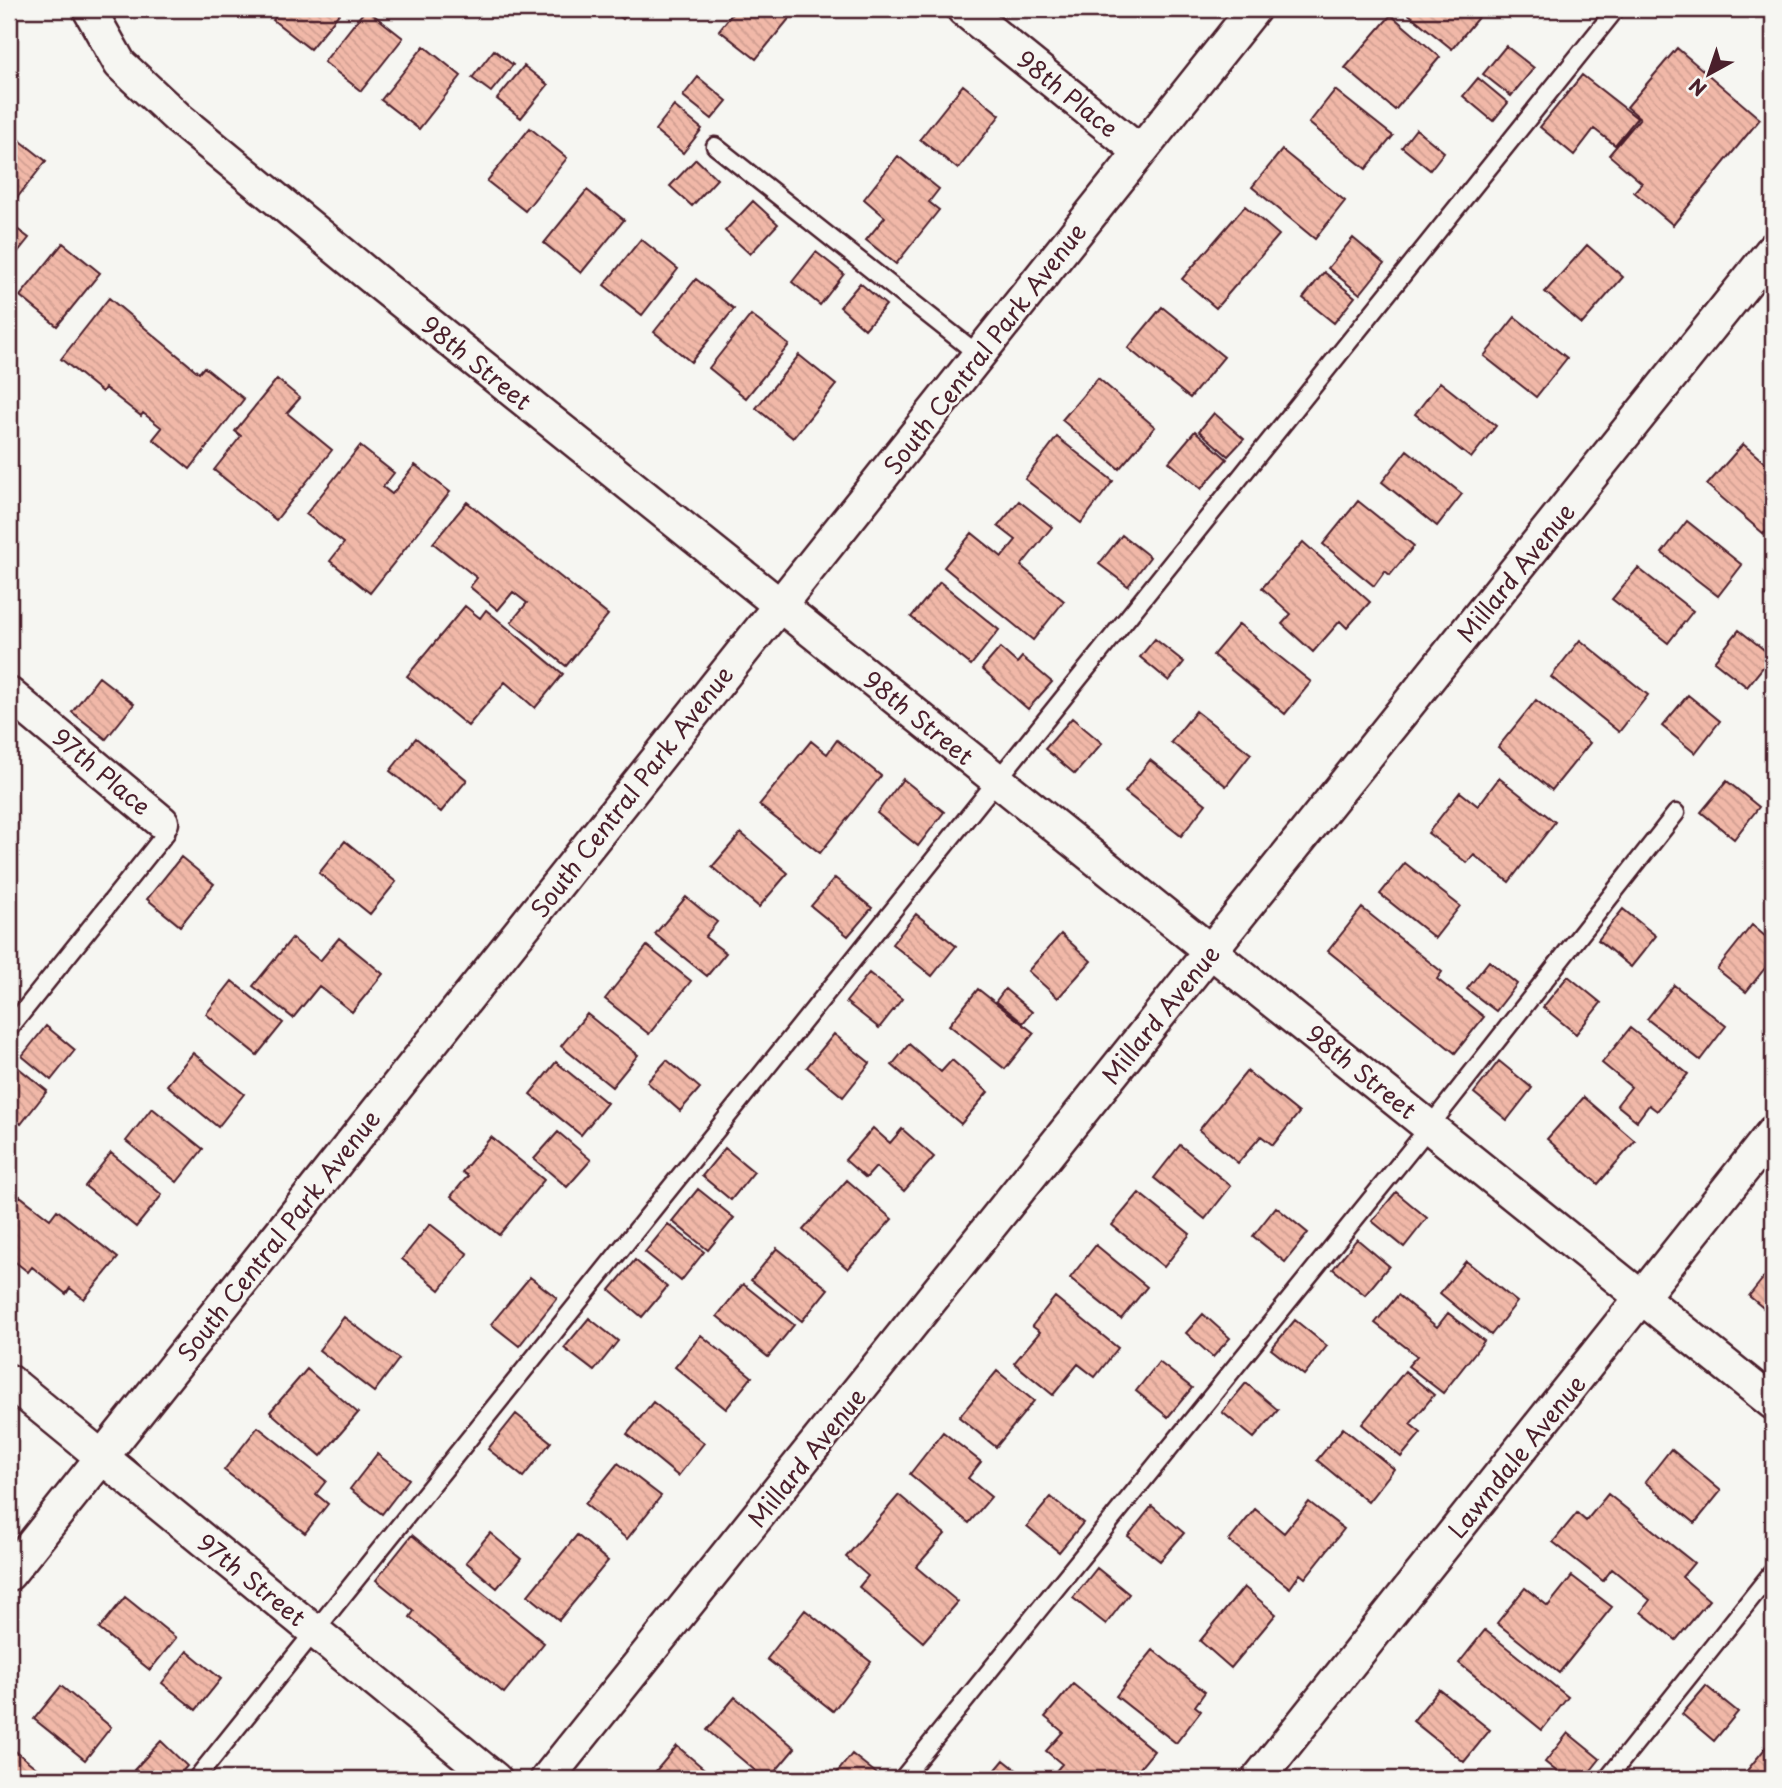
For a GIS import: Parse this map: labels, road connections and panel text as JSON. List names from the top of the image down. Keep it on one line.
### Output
{"streets":{"street":["98th Place","South Central Park Avenue","98th Street","Millard Avenue","97th Place","Lawndale Avenue","97th Street"]},"crossings":[["98th Place","South Central Park Avenue"],["South Central Park Avenue","98th Street"],["South Central Park Avenue","97th Street"],["98th Street","Millard Avenue"],["98th Street","Lawndale Avenue"]],"north":"bottom left"}
